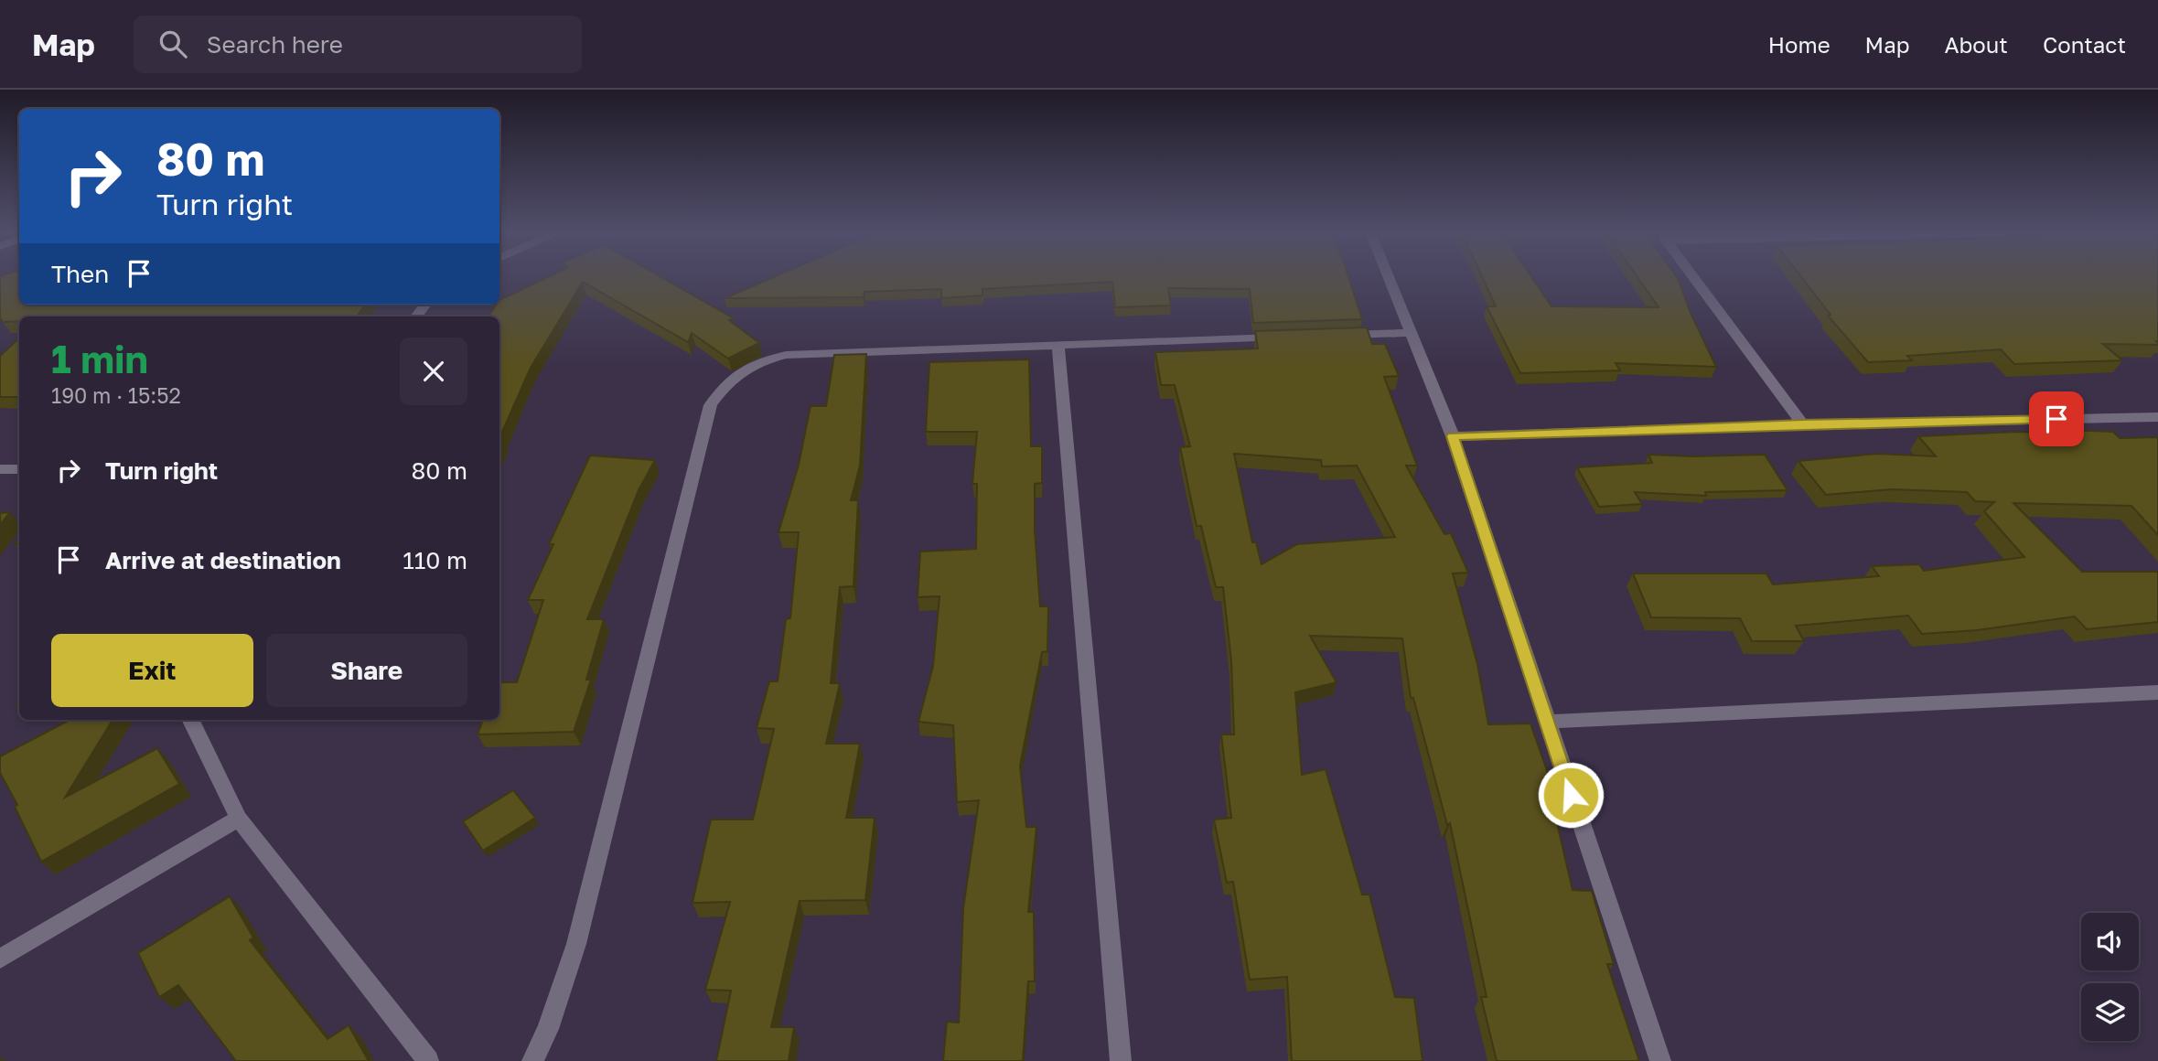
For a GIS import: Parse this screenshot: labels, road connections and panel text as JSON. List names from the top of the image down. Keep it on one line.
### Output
{"page":{"header":"Map","search":"Search here","nav":["Home","Map","About","Contact"],"turn":["80 m","Turn right"],"then":"Then","heading":["1 min","190 m · 15:52"],"list":[{"name":"Turn right","value":"80 m"},{"name":"Arrive at destination","value":"110 m"}],"buttons":["Exit","Share"]}}
